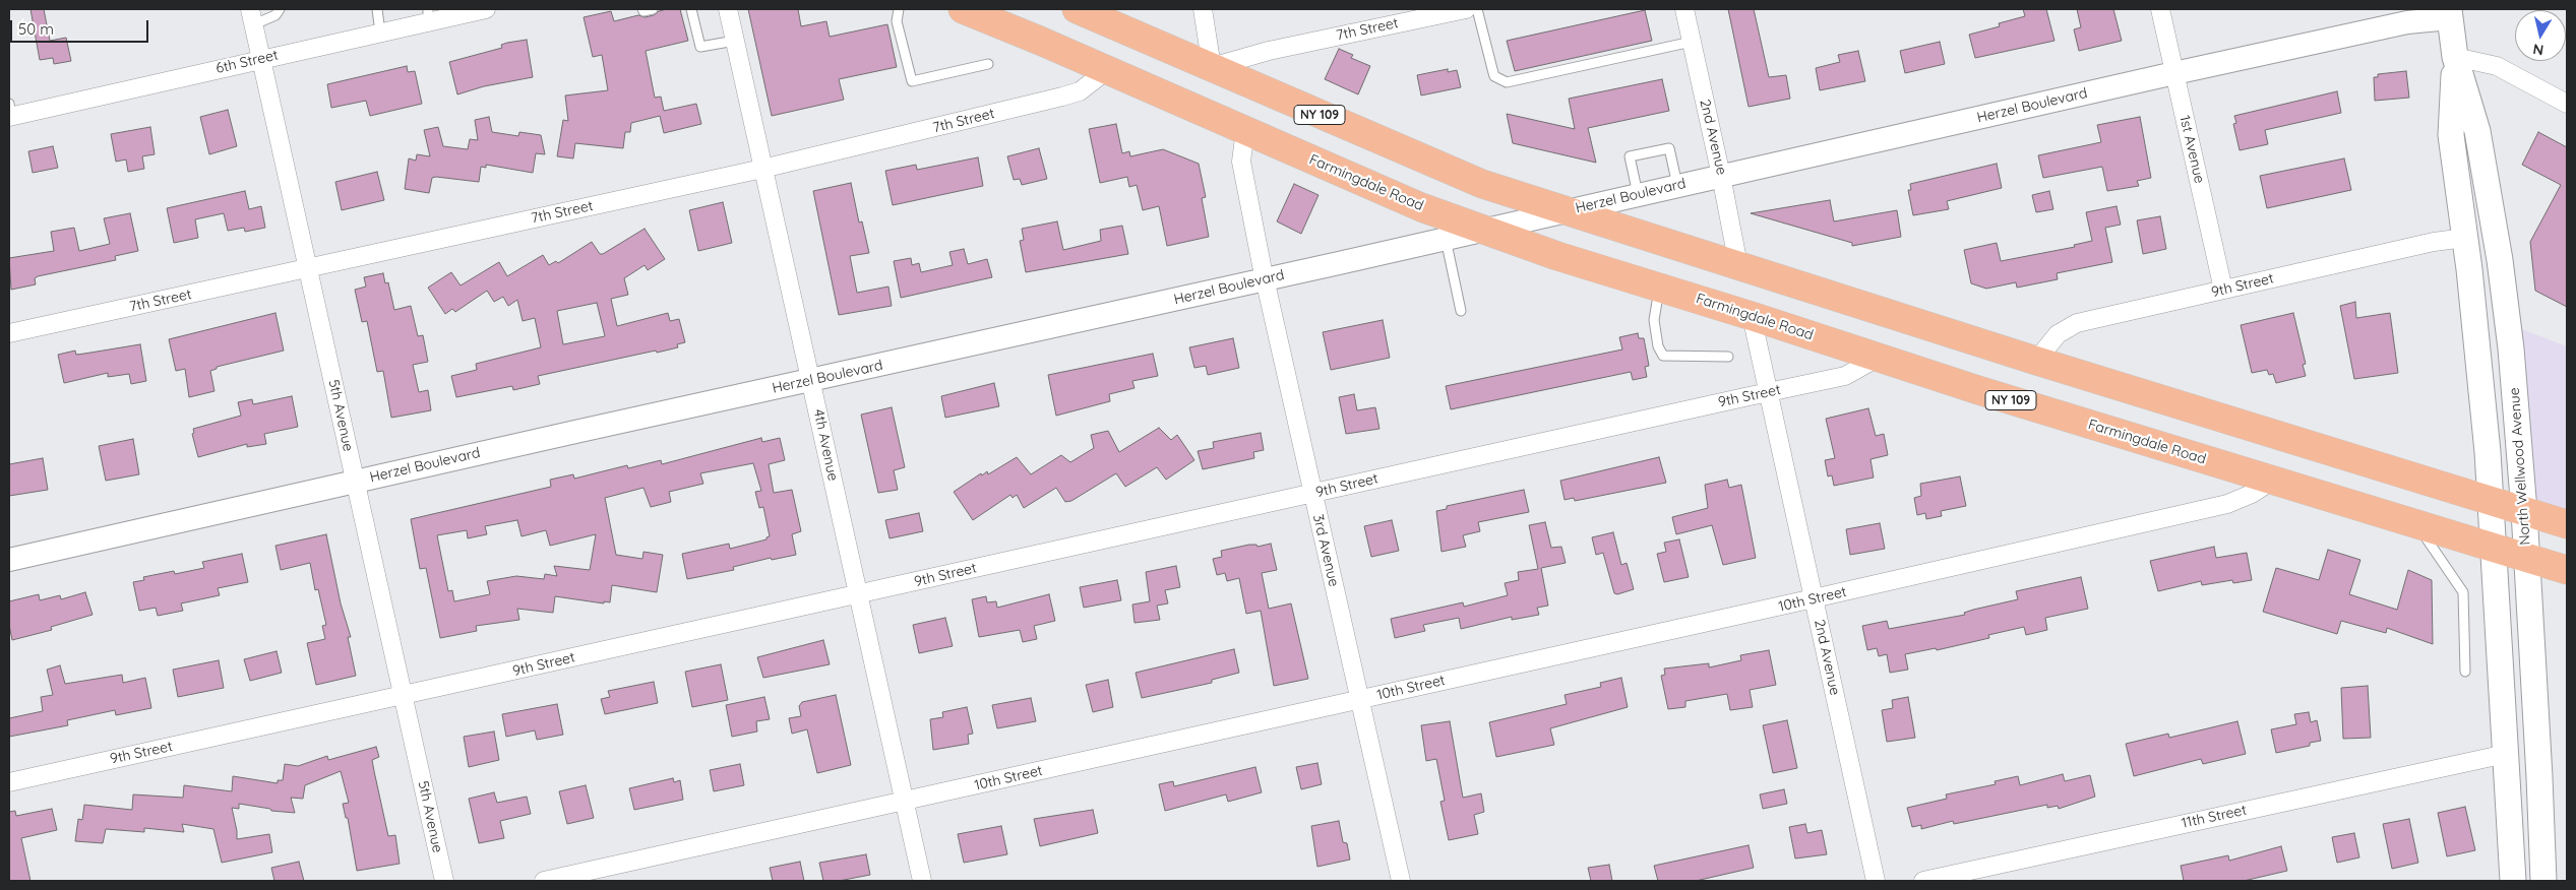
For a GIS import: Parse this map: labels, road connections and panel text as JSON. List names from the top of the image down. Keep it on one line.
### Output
{"streets":{"main road":["NY 109","Farmingdale Road","North Wellwood Avenue"],"street":["7th Street","6th Street","Herzel Boulevard","2nd Avenue","1st Avenue","9th Street","5th Avenue","4th Avenue","3rd Avenue","10th Street","11th Street"]},"crossings":[["7th Street","NY 109"],["7th Street","Farmingdale Road"],["7th Street","5th Avenue"],["7th Street","4th Avenue"],["6th Street","5th Avenue"],["Herzel Boulevard","NY 109"],["Herzel Boulevard","2nd Avenue"],["Herzel Boulevard","1st Avenue"],["Herzel Boulevard","Farmingdale Road"],["Herzel Boulevard","5th Avenue"],["Herzel Boulevard","4th Avenue"],["Herzel Boulevard","North Wellwood Avenue"],["Herzel Boulevard","3rd Avenue"],["NY 109","2nd Avenue"],["NY 109","9th Street"],["NY 109","North Wellwood Avenue"],["2nd Avenue","Farmingdale Road"],["2nd Avenue","9th Street"],["2nd Avenue","10th Street"],["1st Avenue","9th Street"],["Farmingdale Road","9th Street"],["Farmingdale Road","North Wellwood Avenue"],["Farmingdale Road","3rd Avenue"],["Farmingdale Road","10th Street"],["9th Street","5th Avenue"],["9th Street","4th Avenue"],["9th Street","North Wellwood Avenue"],["9th Street","3rd Avenue"],["4th Avenue","10th Street"],["North Wellwood Avenue","11th Street"],["3rd Avenue","10th Street"]],"scale_bar":"50 m","north":"bottom"}
